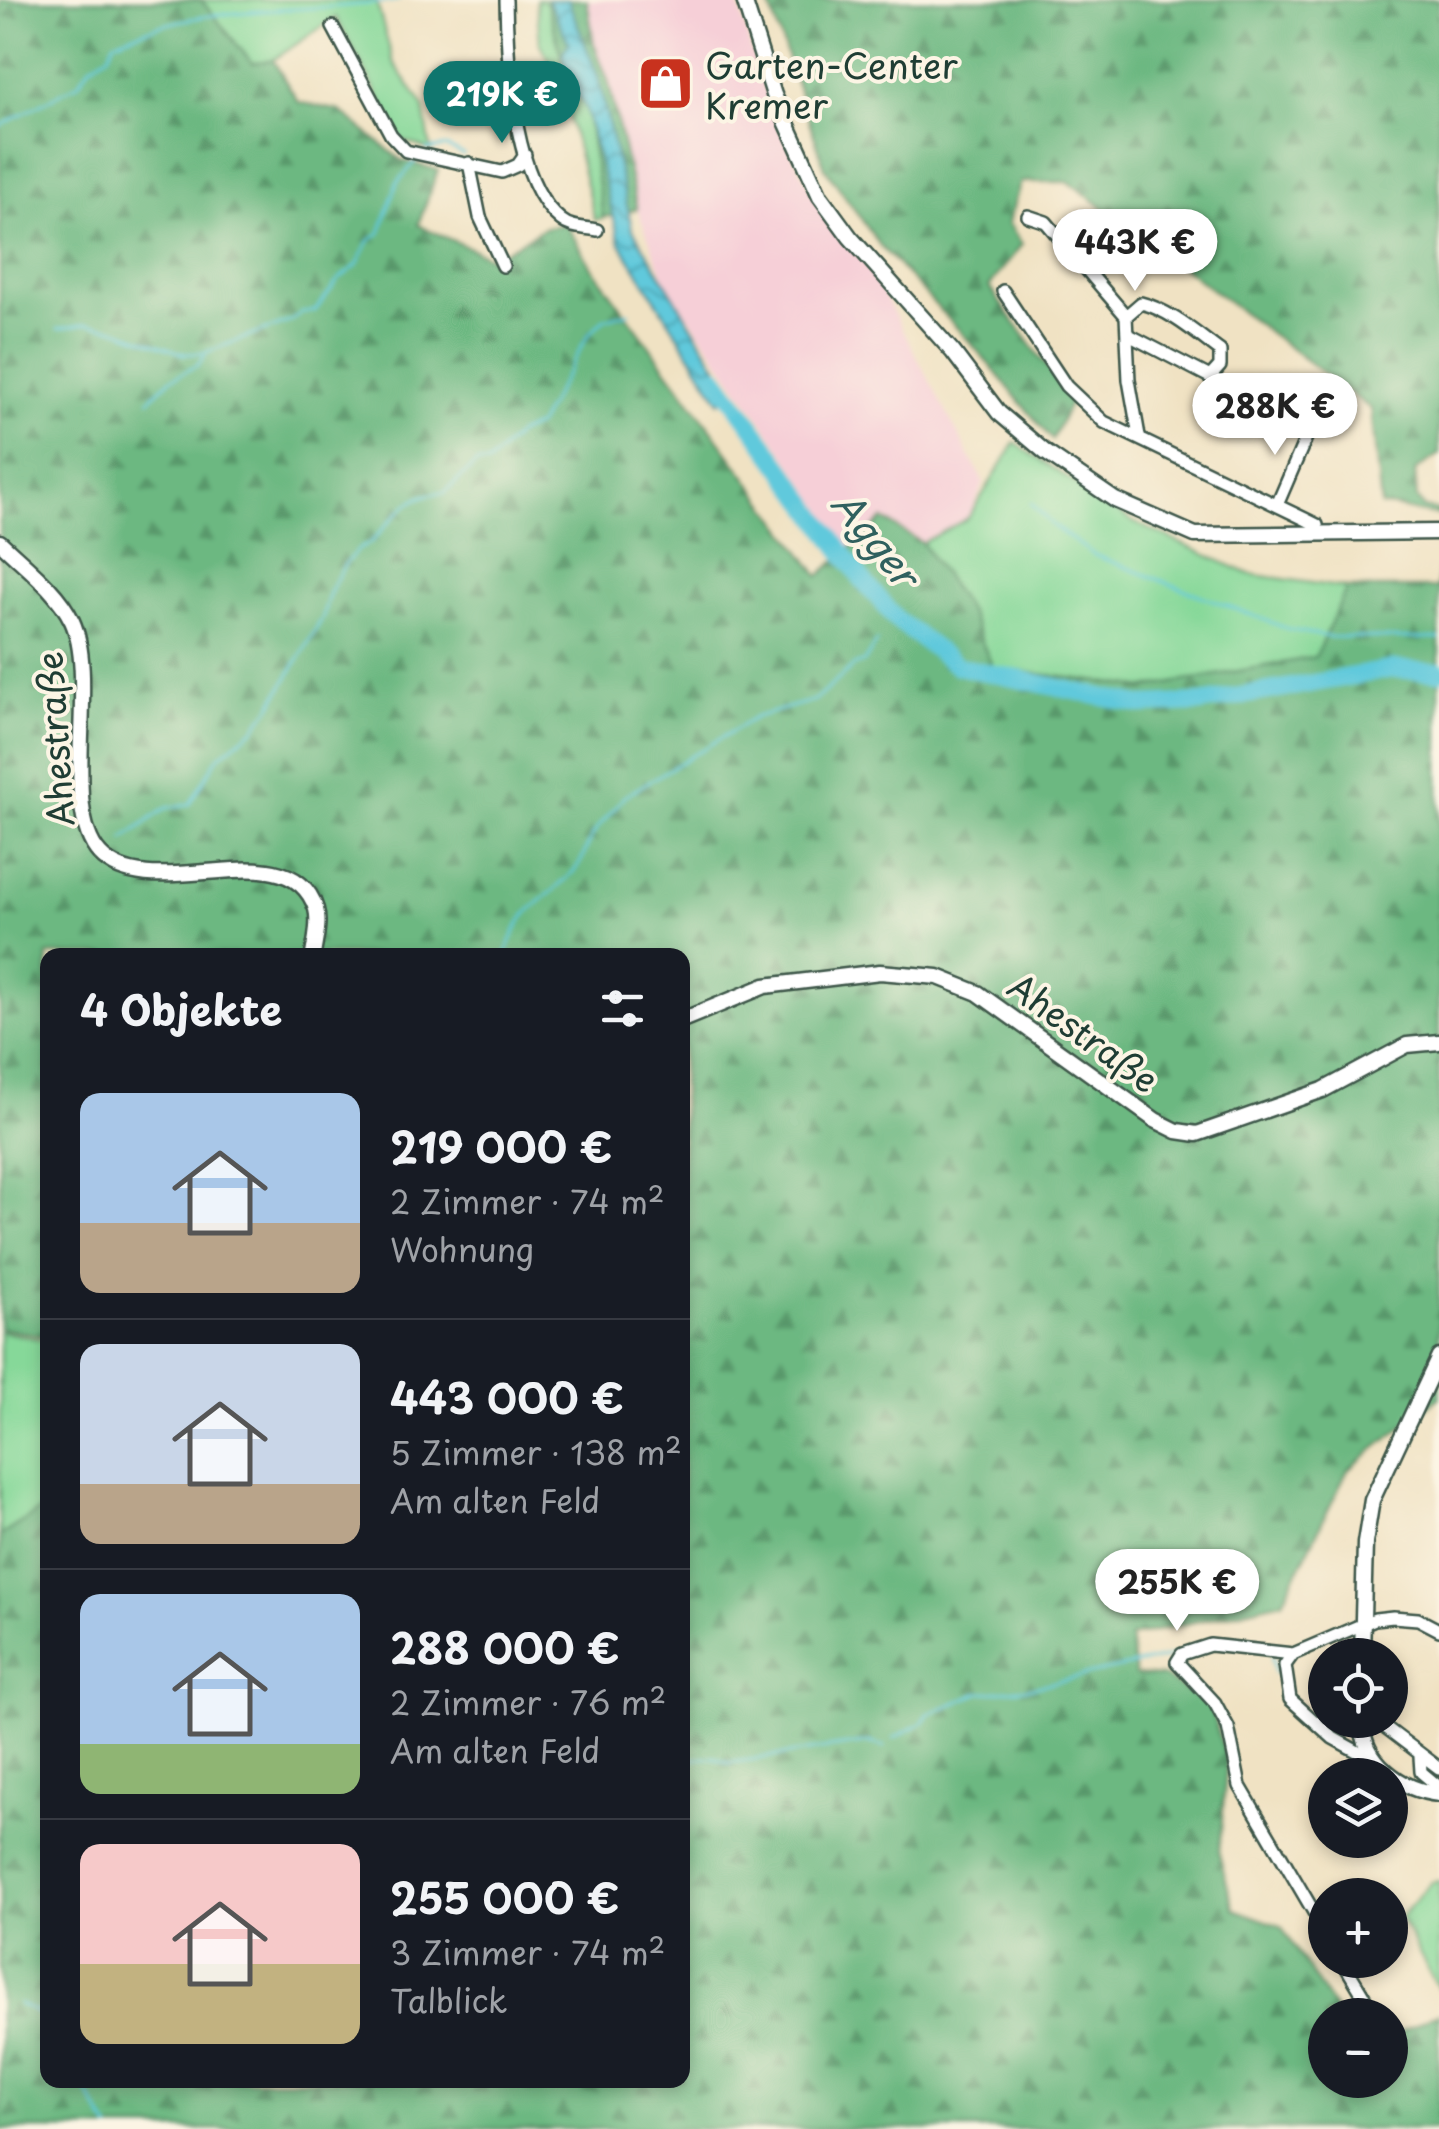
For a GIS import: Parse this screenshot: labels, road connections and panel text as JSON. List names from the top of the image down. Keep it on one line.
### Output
{"streets":{"main road":["Ahestraße"]},"water":["Agger"],"places":{"shop":["Garten-Center Kremer"]},"page":{"price":["219K €","443K €","288K €","255K €"],"heading":"4 Objekte","list":[{"name":"219 000 €","note":"2 Zimmer · 74 m² · Wohnung"},{"name":"443 000 €","note":"5 Zimmer · 138 m² · Am alten Feld"},{"name":"288 000 €","note":"2 Zimmer · 76 m² · Am alten Feld"},{"name":"255 000 €","note":"3 Zimmer · 74 m² · Talblick"}],"map_buttons":["+","−"]}}
